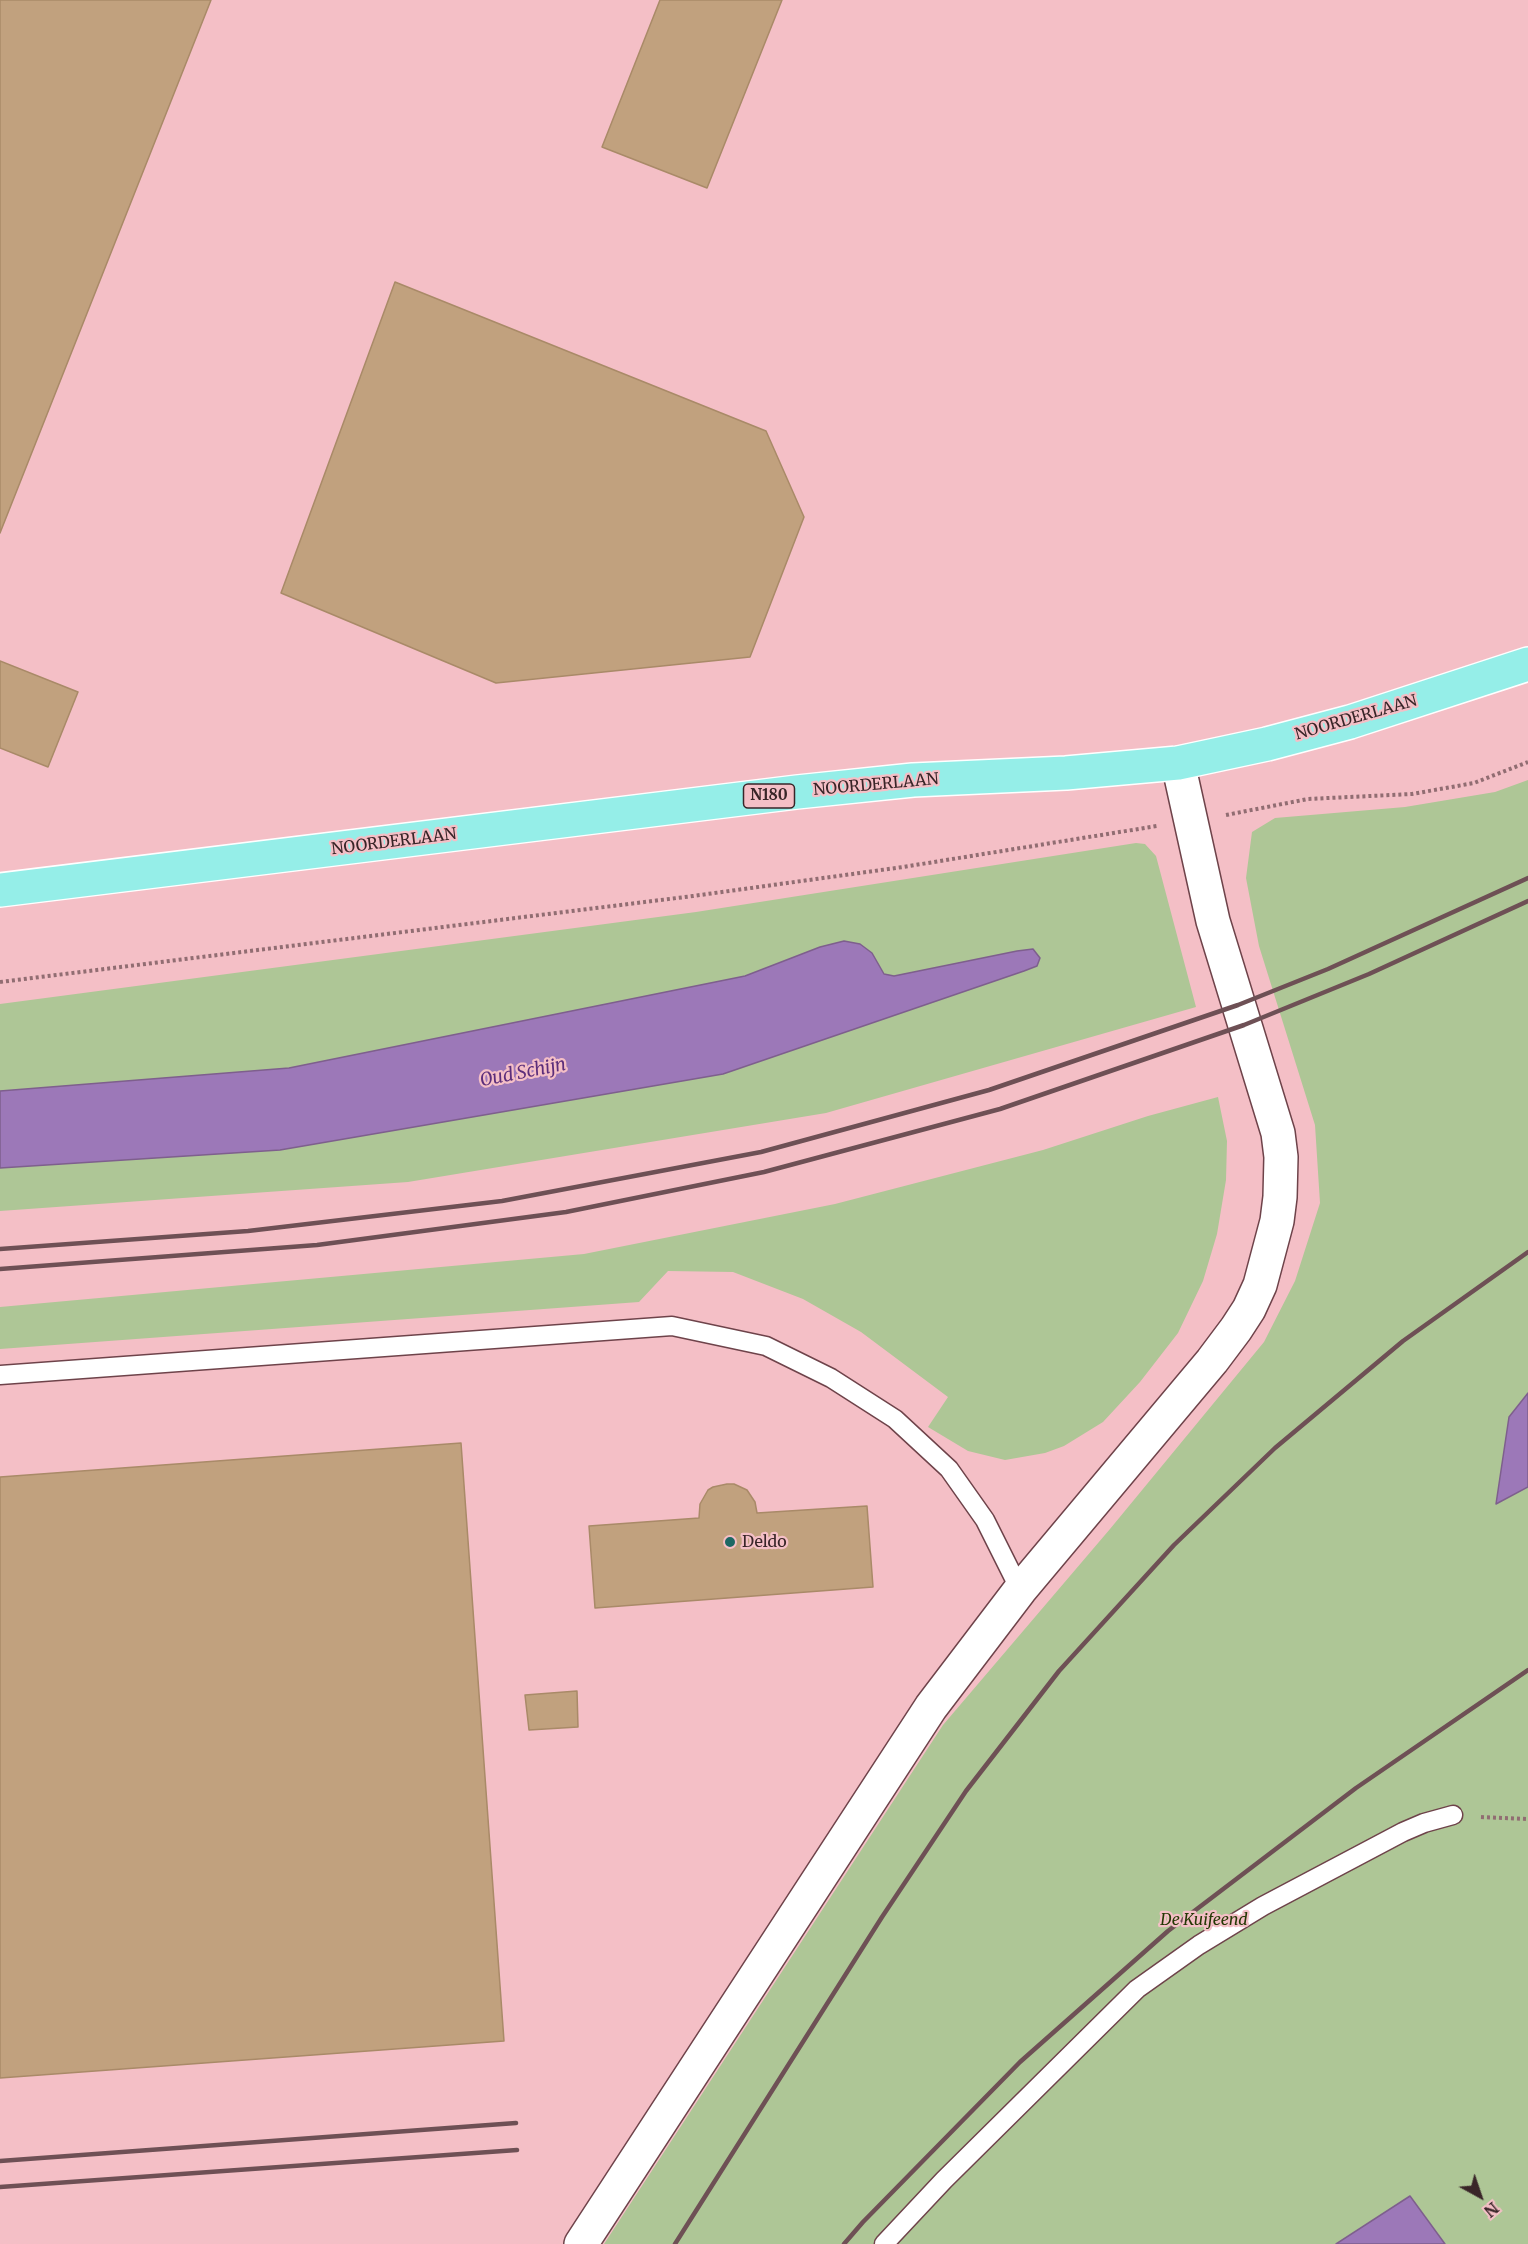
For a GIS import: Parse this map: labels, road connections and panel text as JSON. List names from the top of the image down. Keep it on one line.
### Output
{"streets":{"main road":["NOORDERLAAN","N180"]},"water":["Oud Schijn"],"parks":["De Kuifeend"],"places":["Deldo"],"north":"bottom right"}
